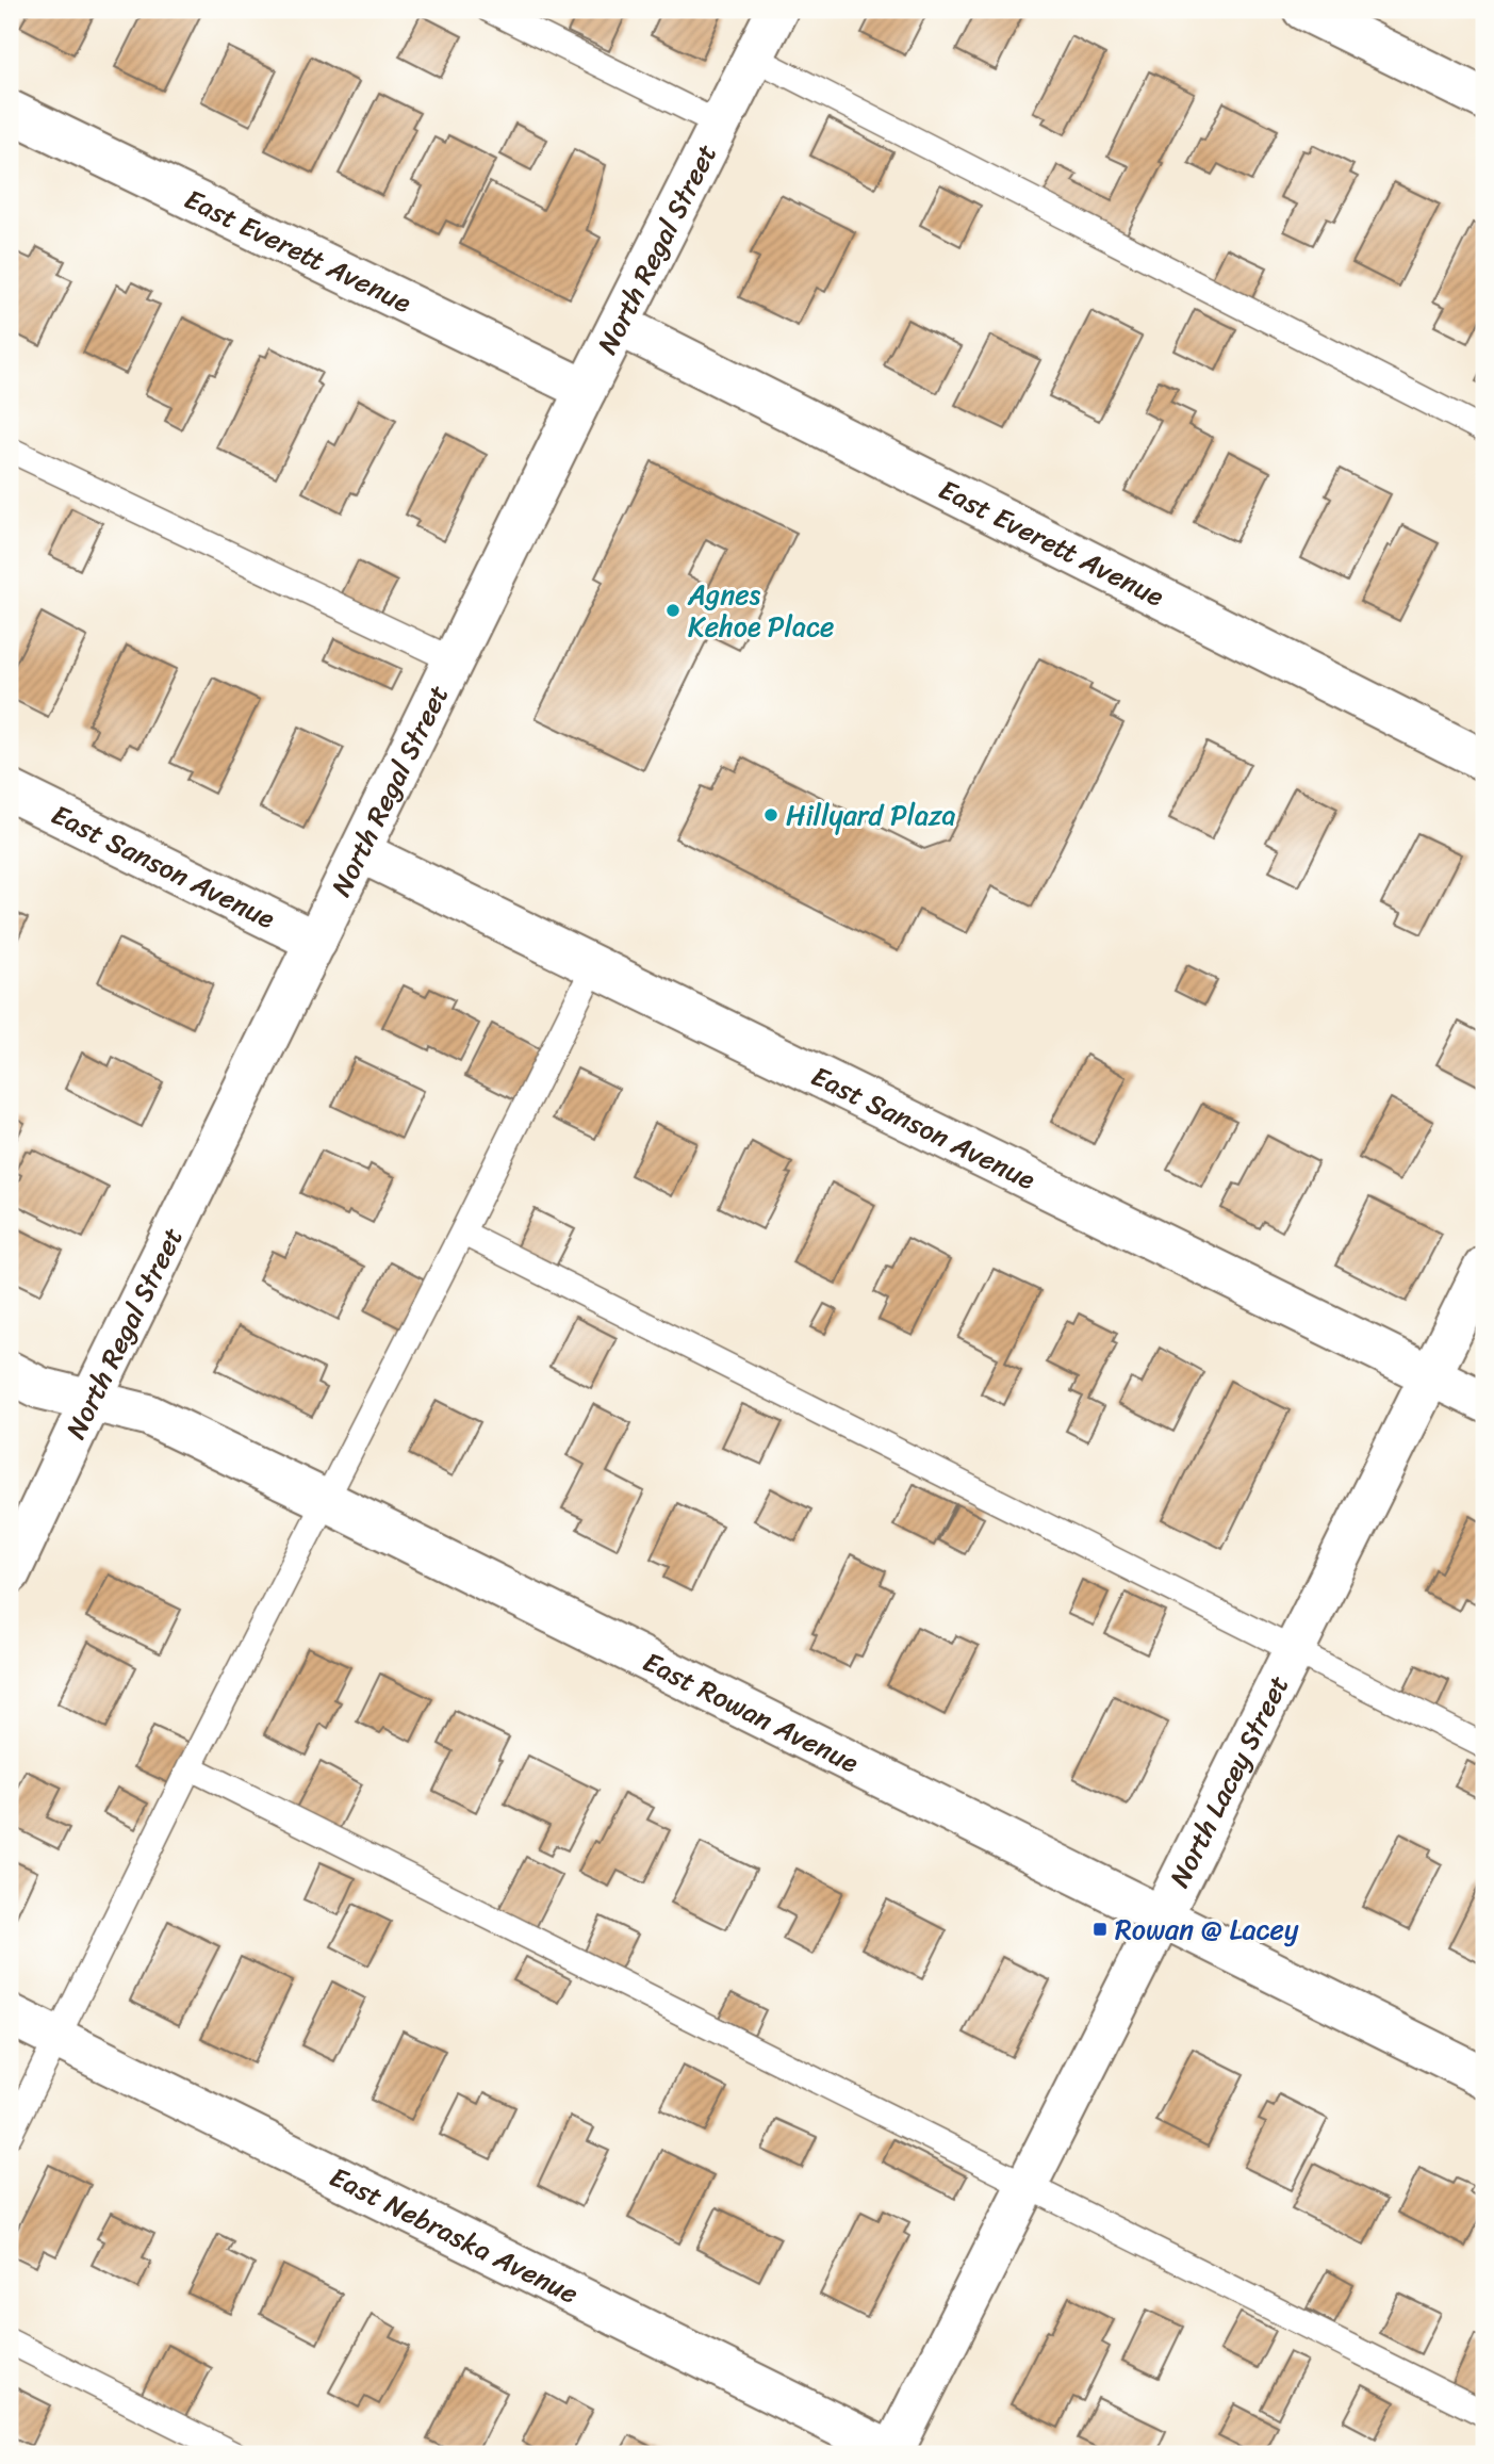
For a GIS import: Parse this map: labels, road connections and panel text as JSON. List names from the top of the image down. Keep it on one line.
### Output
{"streets":{"street":["North Regal Street","East Everett Avenue","East Sanson Avenue","East Rowan Avenue","North Lacey Street","East Nebraska Avenue"]},"crossings":[["North Regal Street","East Everett Avenue"],["North Regal Street","East Sanson Avenue"],["North Regal Street","East Rowan Avenue"],["East Sanson Avenue","North Lacey Street"],["East Rowan Avenue","North Lacey Street"],["North Lacey Street","East Nebraska Avenue"]],"places":{"other":["Agnes Kehoe Place","Hillyard Plaza"],"transit":["Rowan @ Lacey"]}}
